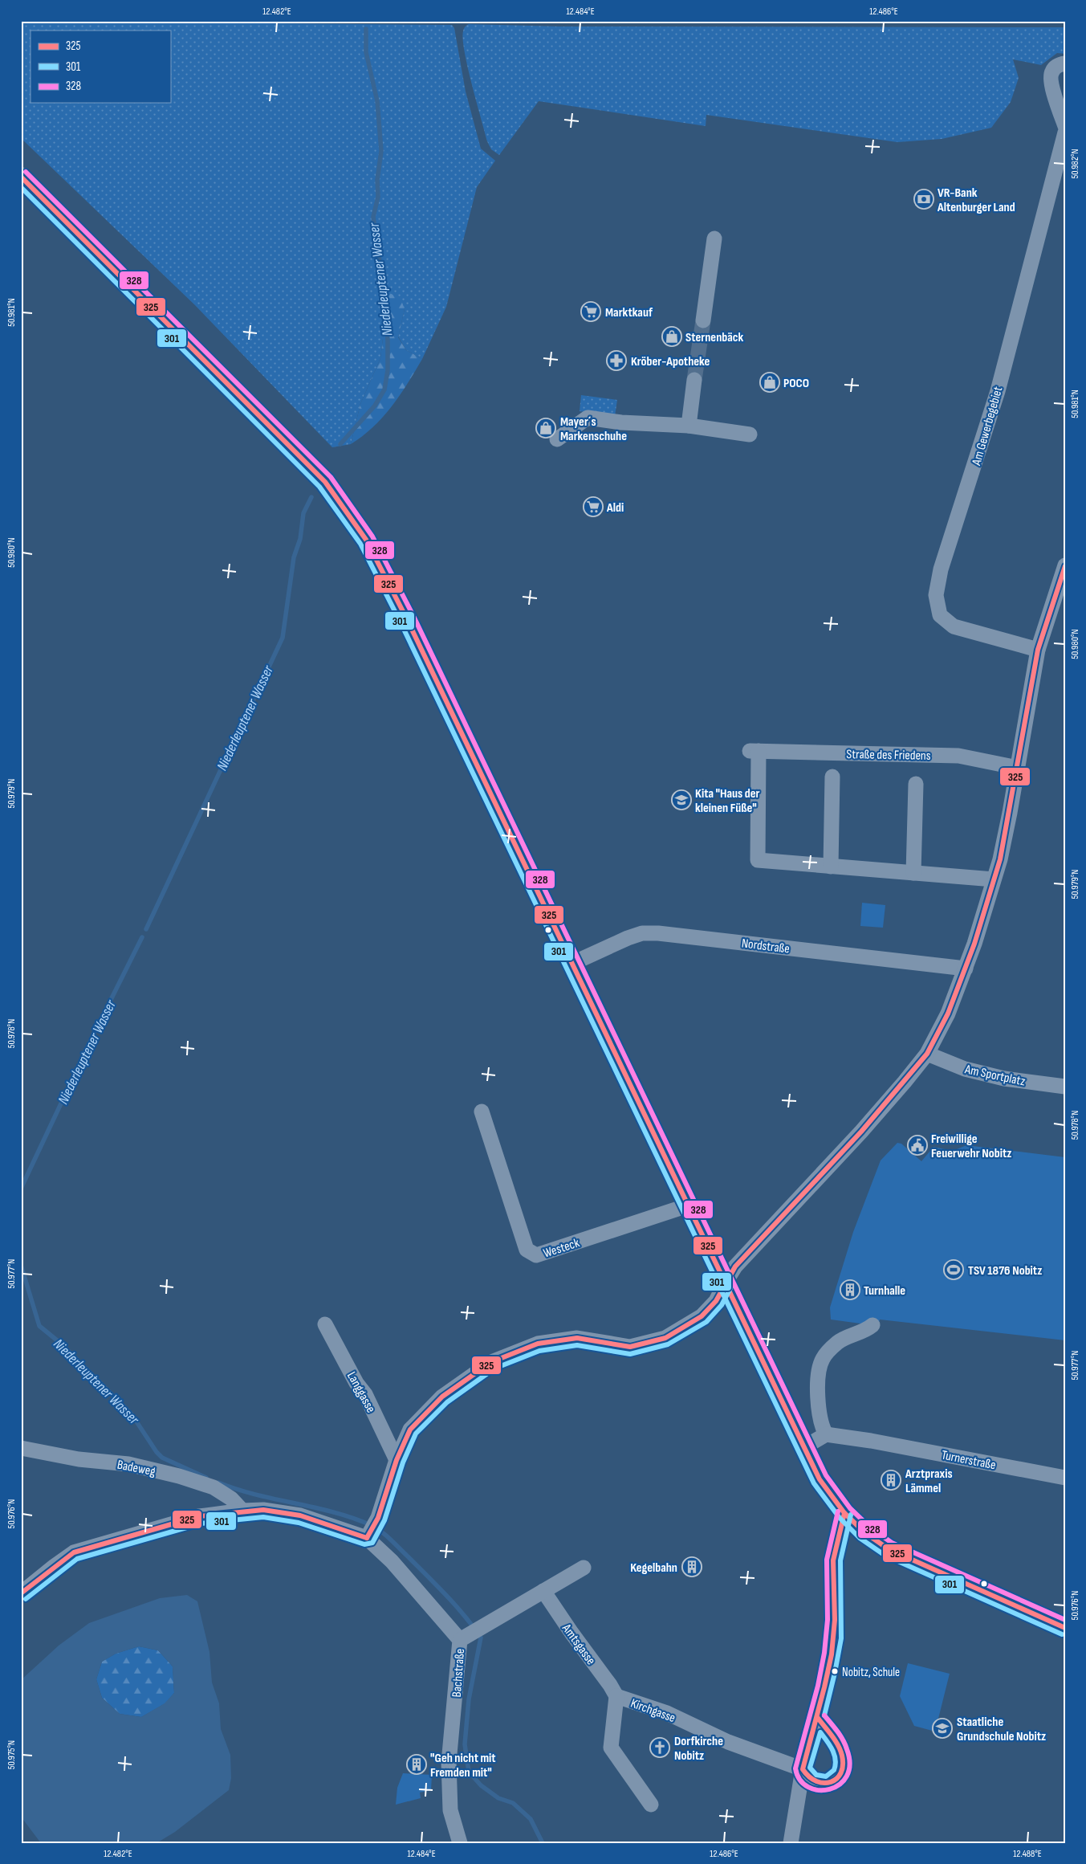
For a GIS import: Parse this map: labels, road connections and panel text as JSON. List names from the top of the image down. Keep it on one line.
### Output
{"streets":{"street":["Am Gewerbegebiet","Straße des Friedens","Nordstraße","Am Sportplatz","Westeck","Langgasse","Turnerstraße","Badeweg","Amtsgasse","Bachstraße","Kirchgasse"]},"crossings":[["Amtsgasse","Kirchgasse"]],"water":["Niederleuptener Wasser"],"places":{"bank":["VR-Bank Altenburger Land"],"supermarket":["Marktkauf","Aldi"],"shop":["Sternenbäck","POCO","Mayer´s Markenschuhe"],"pharmacy":["Kröber-Apotheke"],"school or university":["Kita \"Haus der kleinen Füße\"","Staatliche Grundschule Nobitz"],"public building":["Freiwillige Feuerwehr Nobitz"],"sports":["TSV 1876 Nobitz"],"building":["Turnhalle","Arztpraxis Lämmel","Kegelbahn","\"Geh nicht mit Fremden mit\""],"other":["Nobitz, Schule"],"church":["Dorfkirche Nobitz"]},"lines":["transit line 328","transit line 325","transit line 301"],"legend":["325","301","328"],"coordinates":["12.482°E","12.484°E","12.486°E","50.982°N","50.981°N","50.980°N","50.979°N","50.978°N","50.977°N","50.976°N","50.975°N","12.488°E"]}
